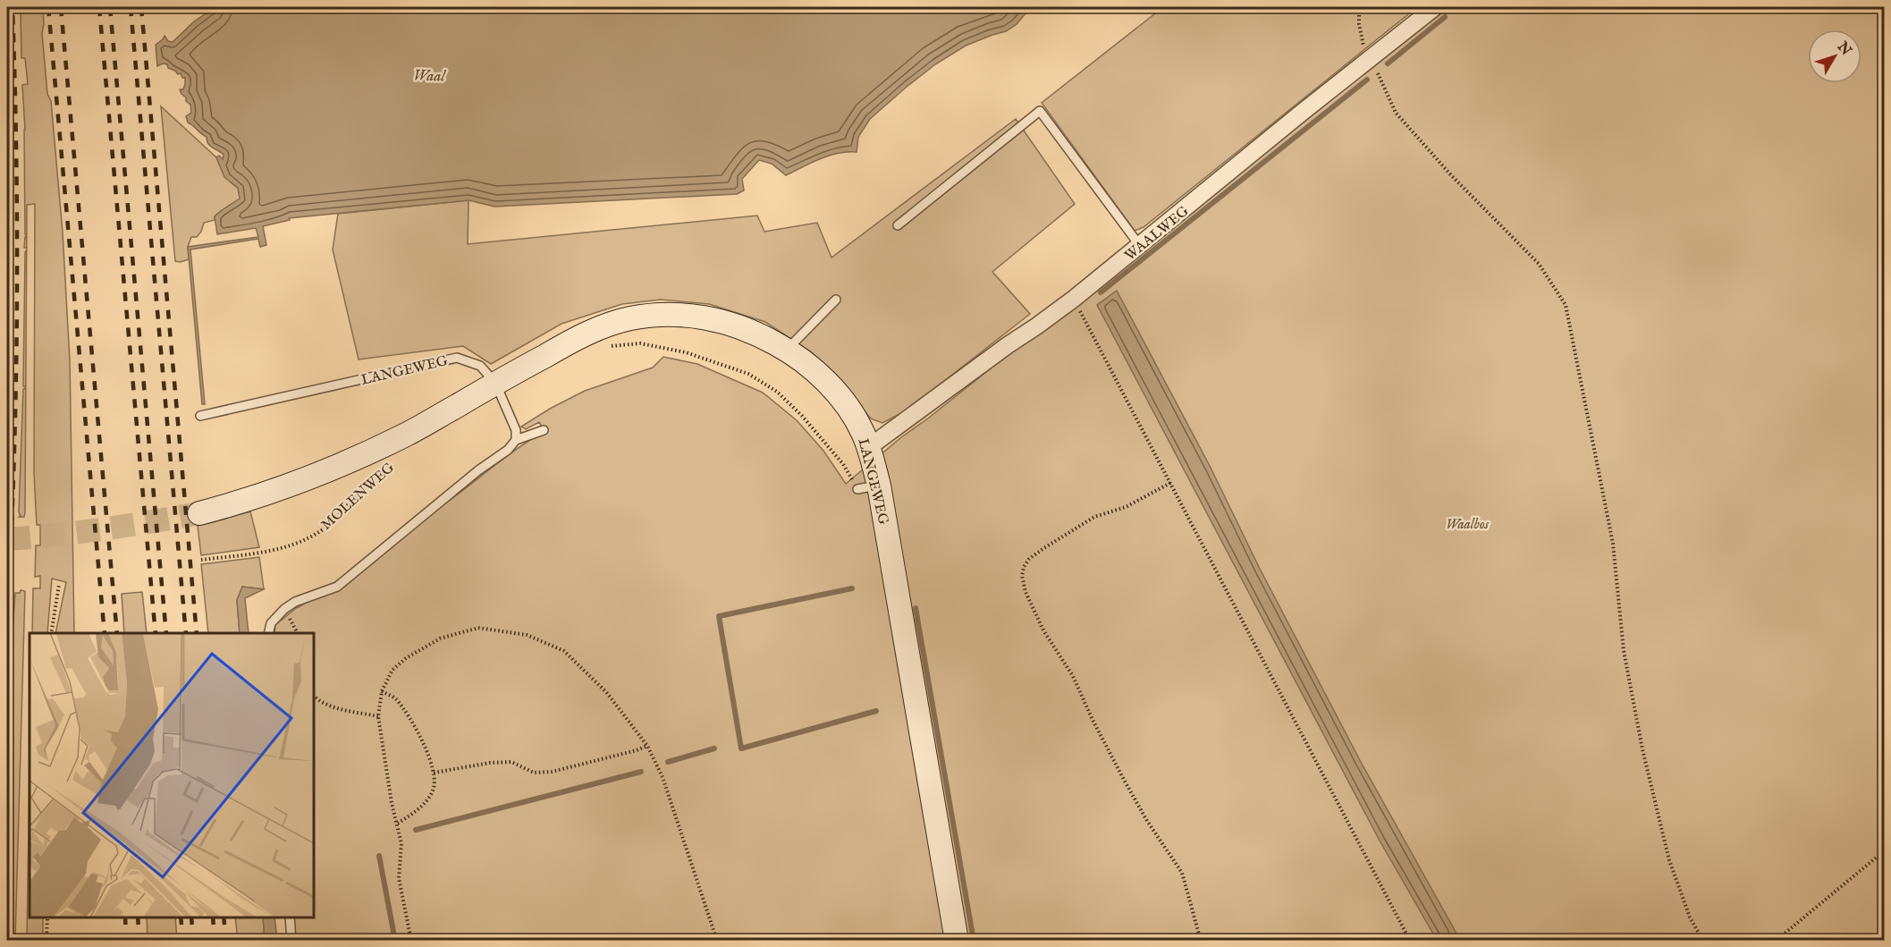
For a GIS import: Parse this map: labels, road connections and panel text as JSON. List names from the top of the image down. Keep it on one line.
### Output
{"streets":{"main road":["LANGEWEG","MOLENWEG"],"street":["WAALWEG"]},"crossings":[["WAALWEG","LANGEWEG"],["LANGEWEG","MOLENWEG"]],"water":["Waal"],"parks":["Waalbos"],"north":"top right"}
